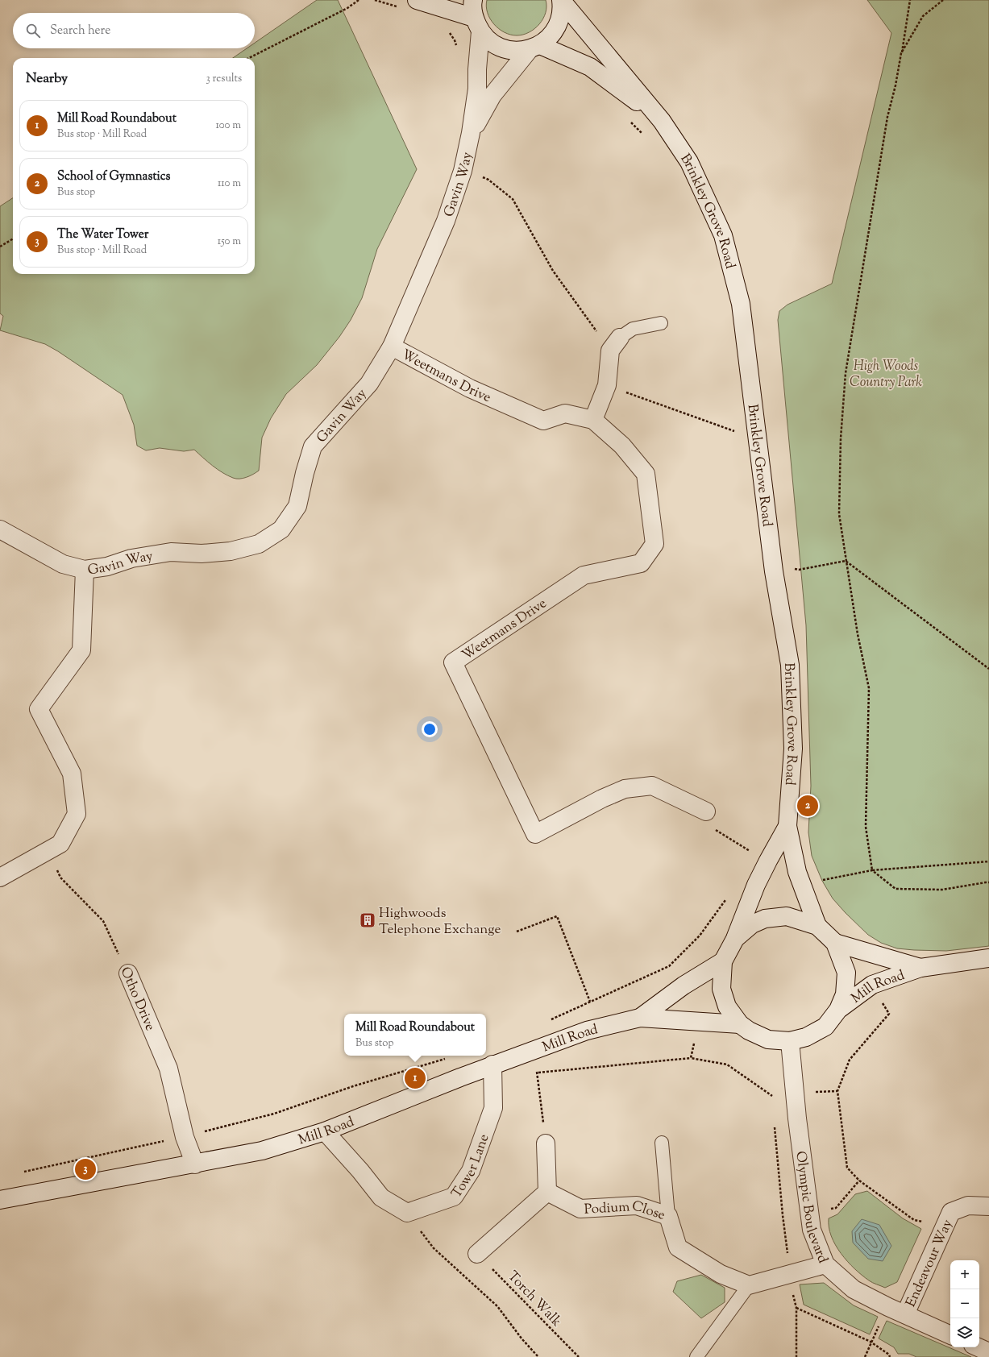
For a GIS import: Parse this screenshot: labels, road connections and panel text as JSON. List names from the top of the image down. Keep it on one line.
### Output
{"streets":{"street":["Gavin Way","Brinkley Grove Road","Weetmans Drive","Mill Road","Otho Drive","Tower Lane","Olympic Boulevard","Podium Close","Endeavour Way"],"path":["Torch Walk"]},"crossings":[["Gavin Way","Brinkley Grove Road"],["Gavin Way","Weetmans Drive"],["Brinkley Grove Road","Mill Road"],["Mill Road","Otho Drive"],["Mill Road","Tower Lane"],["Mill Road","Olympic Boulevard"],["Olympic Boulevard","Endeavour Way"]],"parks":["High Woods Country Park"],"places":{"building":["Highwoods Telephone Exchange"]},"page":{"search":"Search here","heading":["Nearby","3 results"],"list":[{"mark":"1","name":"Mill Road Roundabout","note":"Bus stop · Mill Road","value":"100 m"},{"mark":"2","name":"School of Gymnastics","note":"Bus stop","value":"110 m"},{"mark":"3","name":"The Water Tower","note":"Bus stop · Mill Road","value":"150 m"}],"pins":["2","1","3"],"popup":["Mill Road Roundabout","Bus stop"],"map_buttons":["+","−"]}}
